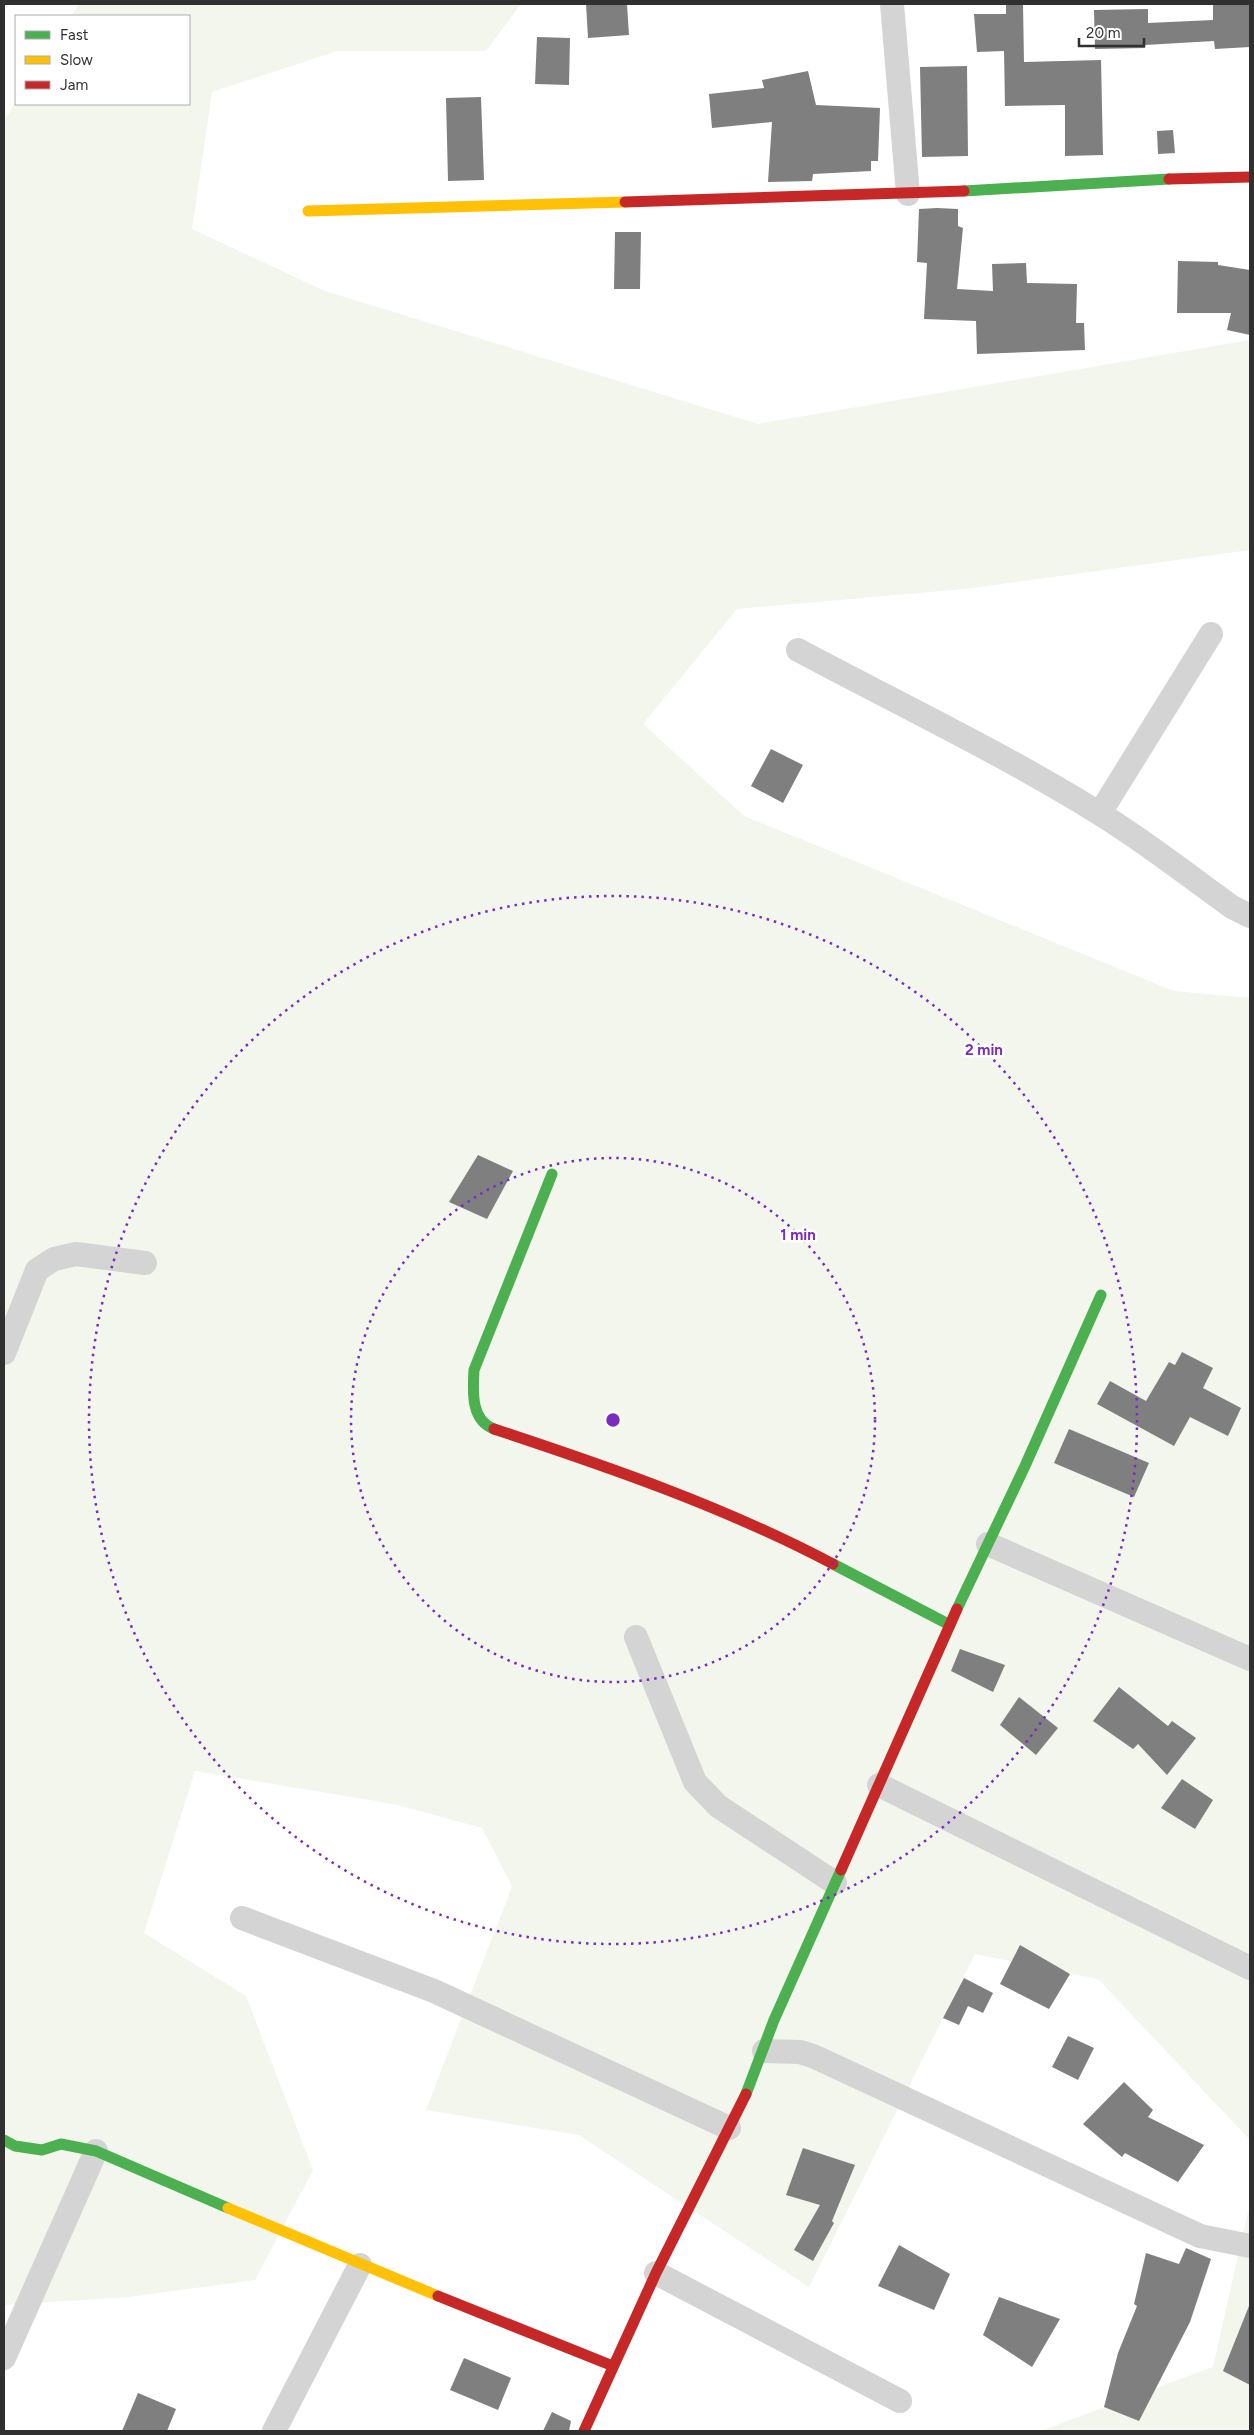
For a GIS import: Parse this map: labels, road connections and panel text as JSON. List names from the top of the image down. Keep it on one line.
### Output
{"legend":["Fast","Slow","Jam"],"scale_bar":"20 m","rings":["2 min","1 min"]}
